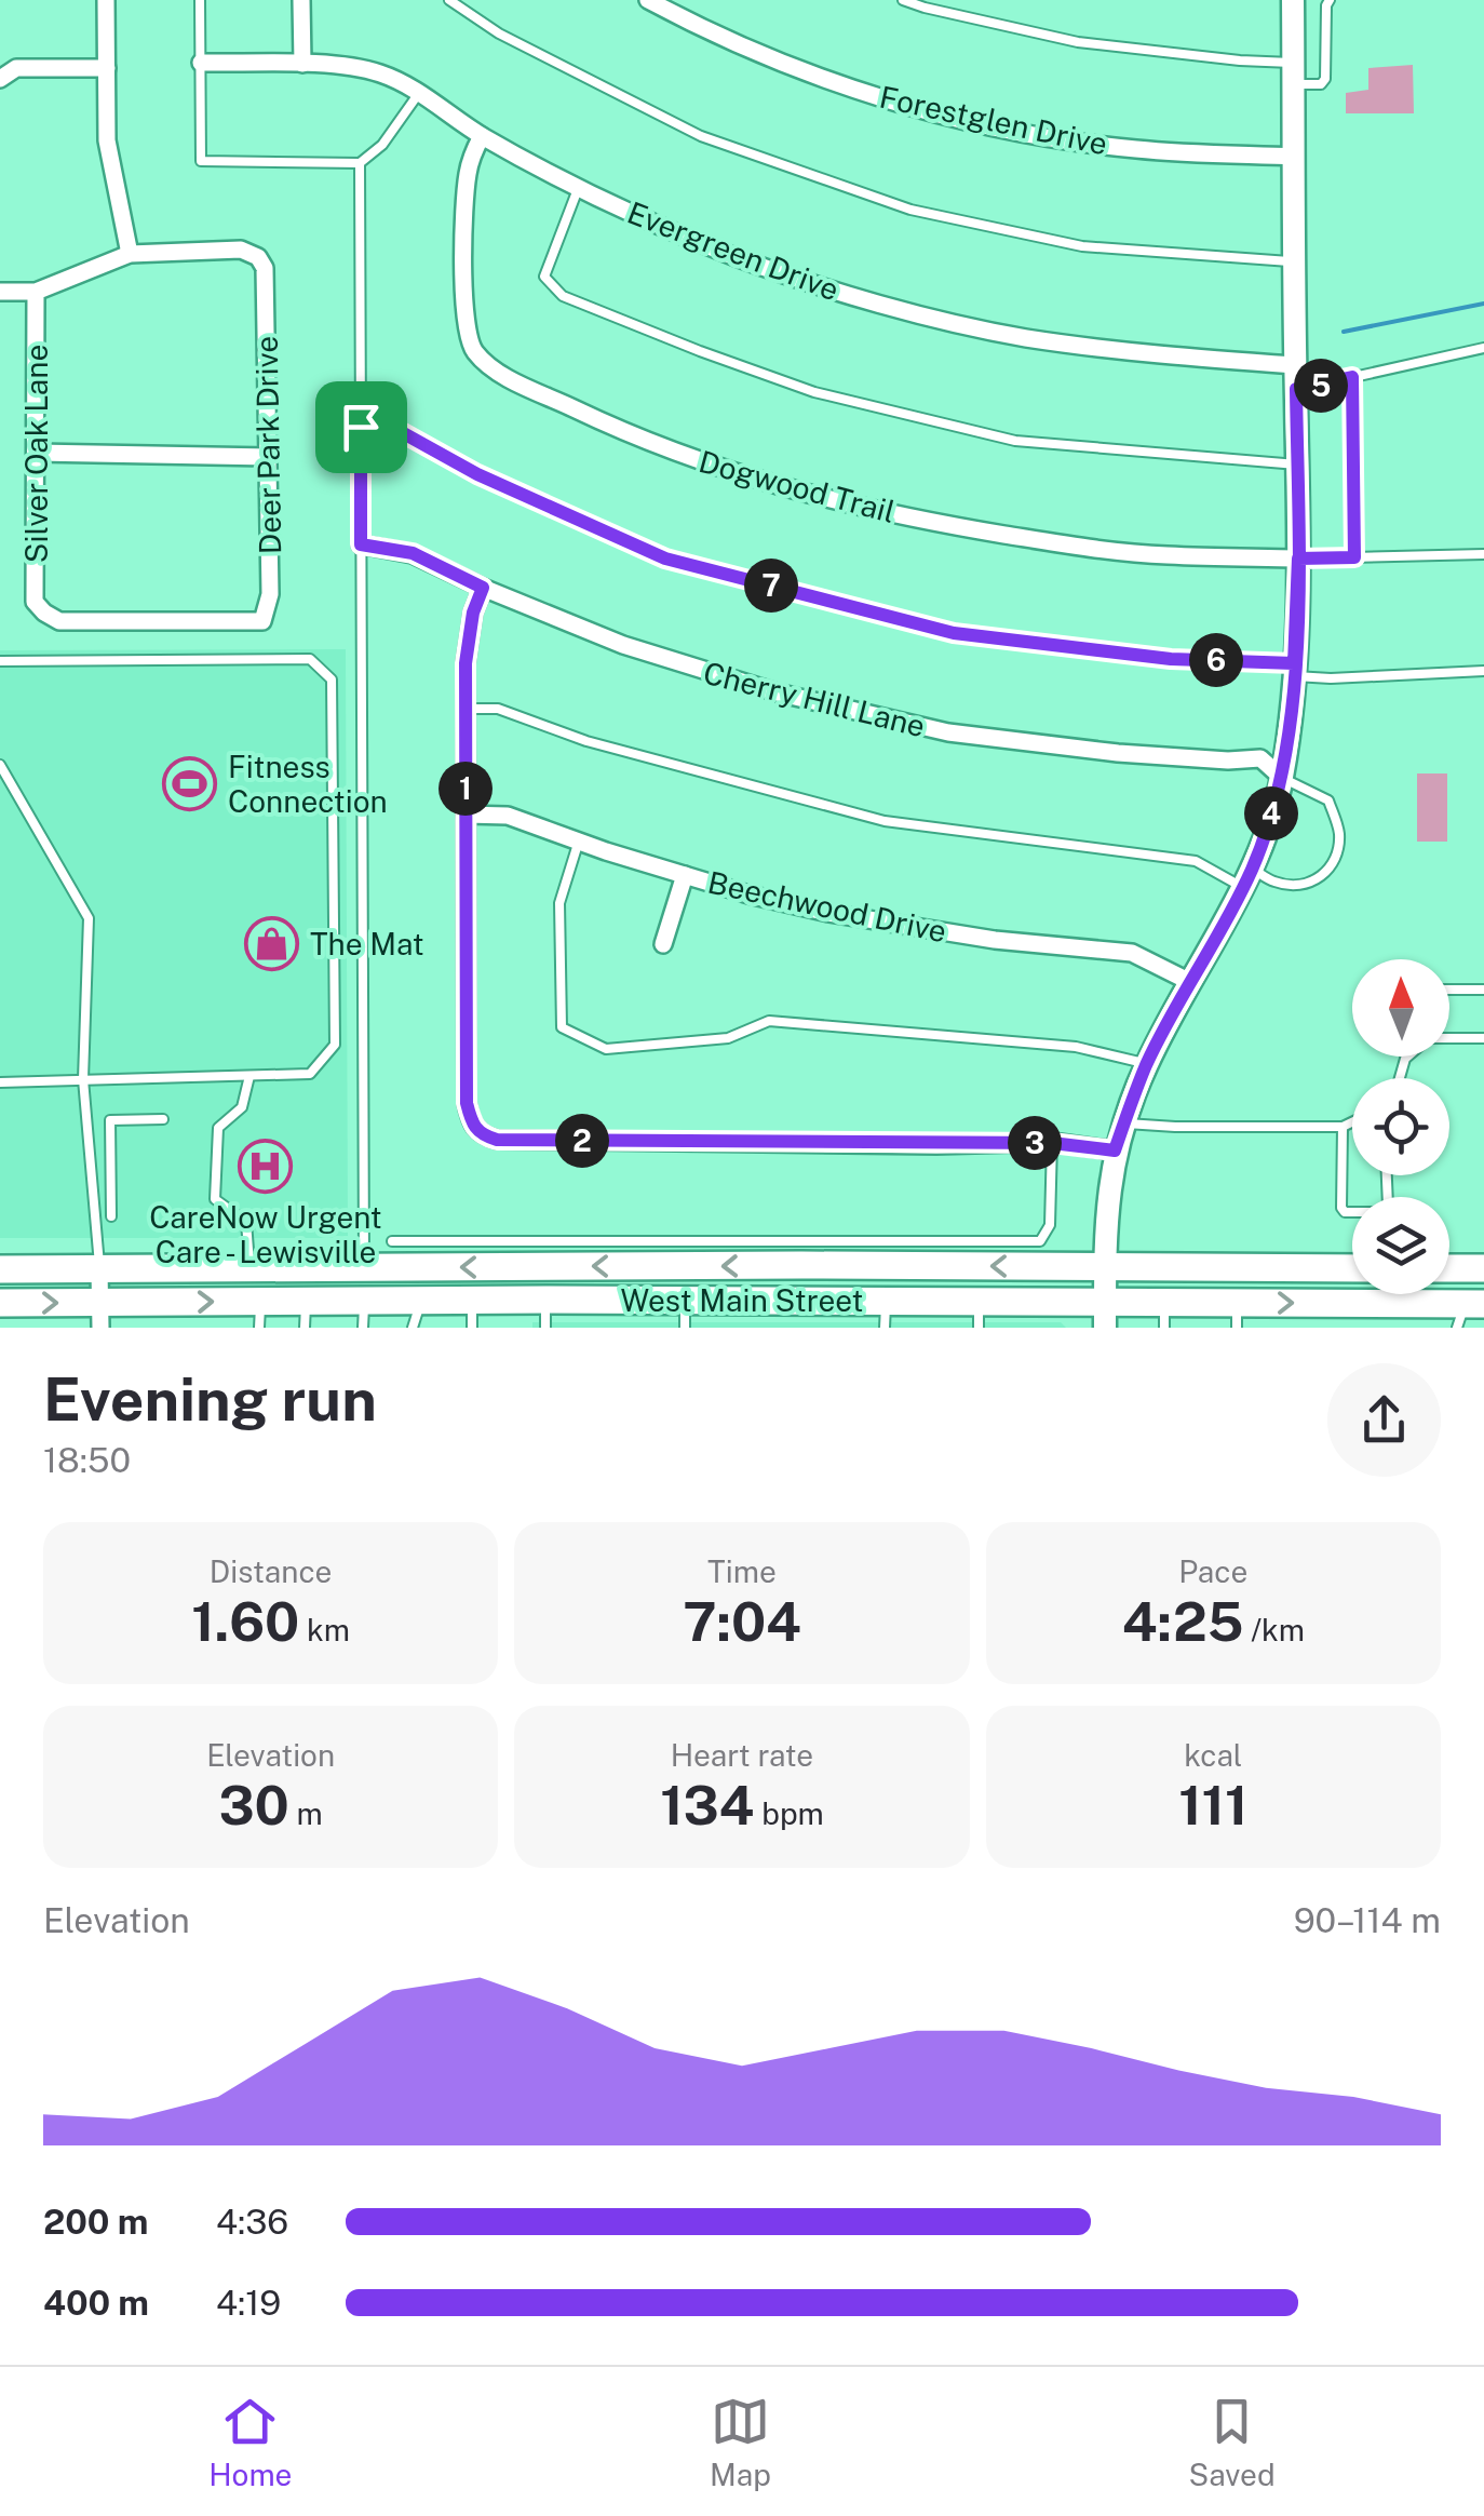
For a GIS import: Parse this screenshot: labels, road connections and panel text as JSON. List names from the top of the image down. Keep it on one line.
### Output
{"streets":{"main road":["West Main Street"],"street":["Forestglen Drive","Evergreen Drive","Deer Park Drive","Silver Oak Lane","Dogwood Trail","Cherry Hill Lane","Beechwood Drive"]},"crossings":[["Evergreen Drive","Dogwood Trail"],["Deer Park Drive","Silver Oak Lane"]],"places":{"sports":["Fitness Connection"],"shop":["The Mat"],"hospital":["CareNow Urgent Care - Lewisville"]},"north":"top","page":{"pins":["5","7","6","1","4","2","3"],"heading":["Evening run","18:50"],"stats":[["Distance","1.60 km"],["Time","7:04"],["Pace","4:25 /km"],["Elevation","30 m"],["Heart rate","134 bpm"],["kcal","111"]],"chart":["Elevation","90–114 m"],"list":[{"name":"200 m","note":"4:36"},{"name":"400 m","note":"4:19"}],"tabs":["Home","Map","Saved"]}}
